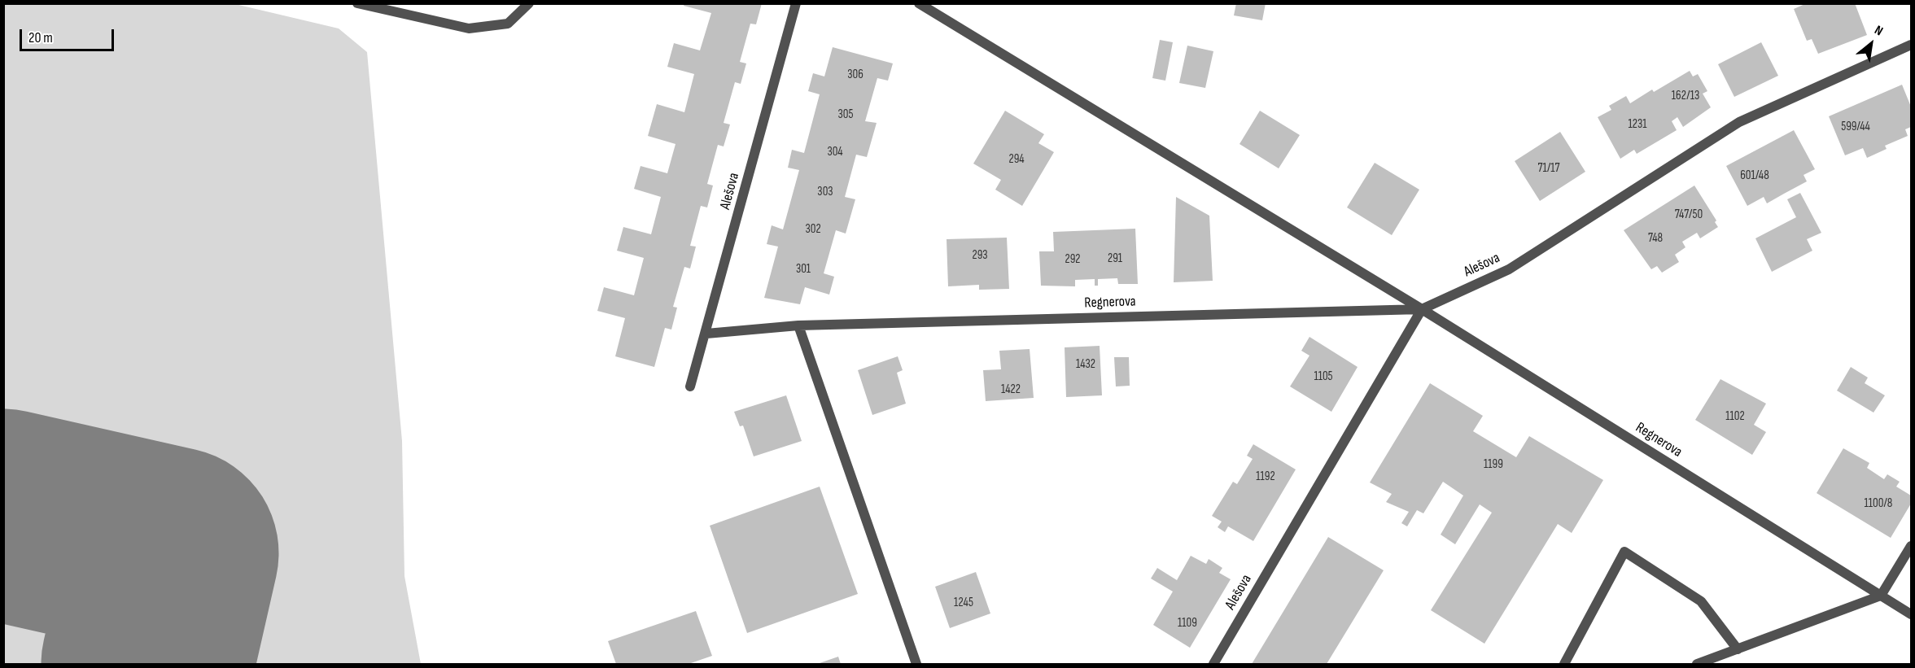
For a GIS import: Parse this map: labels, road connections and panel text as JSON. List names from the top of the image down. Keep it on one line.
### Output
{"streets":{"street":["Alešova","Regnerova"]},"crossings":[["Alešova","Regnerova"]],"house_numbers":["306","162/13","305","1231","599/44","304","294","71/17","601/48","303","747/50","302","748","293","291","292","301","1432","1105","1422","1102","1199","1192","1100/8","1245","1109"],"scale_bar":"20 m","north":"top right"}
